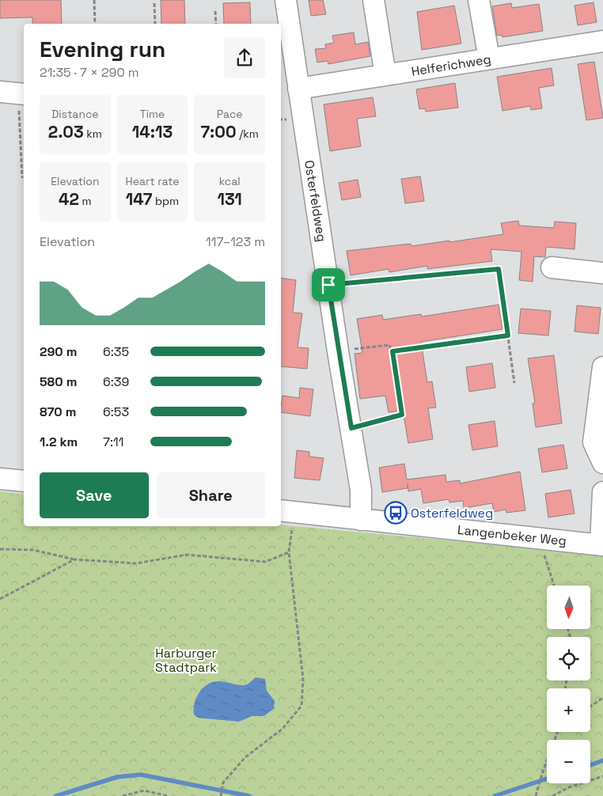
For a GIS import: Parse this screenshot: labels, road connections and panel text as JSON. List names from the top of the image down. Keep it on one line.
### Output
{"streets":{"street":["Helferichweg","Osterfeldweg","Langenbeker Weg"]},"crossings":[["Helferichweg","Osterfeldweg"],["Osterfeldweg","Langenbeker Weg"]],"parks":["Harburger Stadtpark"],"places":{"bus stop":["Osterfeldweg"]},"north":"bottom","page":{"heading":["Evening run","21:35 · 7 × 290 m"],"stats":[["Distance","2.03 km"],["Time","14:13"],["Pace","7:00 /km"],["Elevation","42 m"],["Heart rate","147 bpm"],["kcal","131"]],"chart":["Elevation","117–123 m"],"list":[{"name":"290 m","note":"6:35"},{"name":"580 m","note":"6:39"},{"name":"870 m","note":"6:53"},{"name":"1.2 km","note":"7:11"}],"buttons":["Save","Share"],"map_buttons":["+","−"]}}
